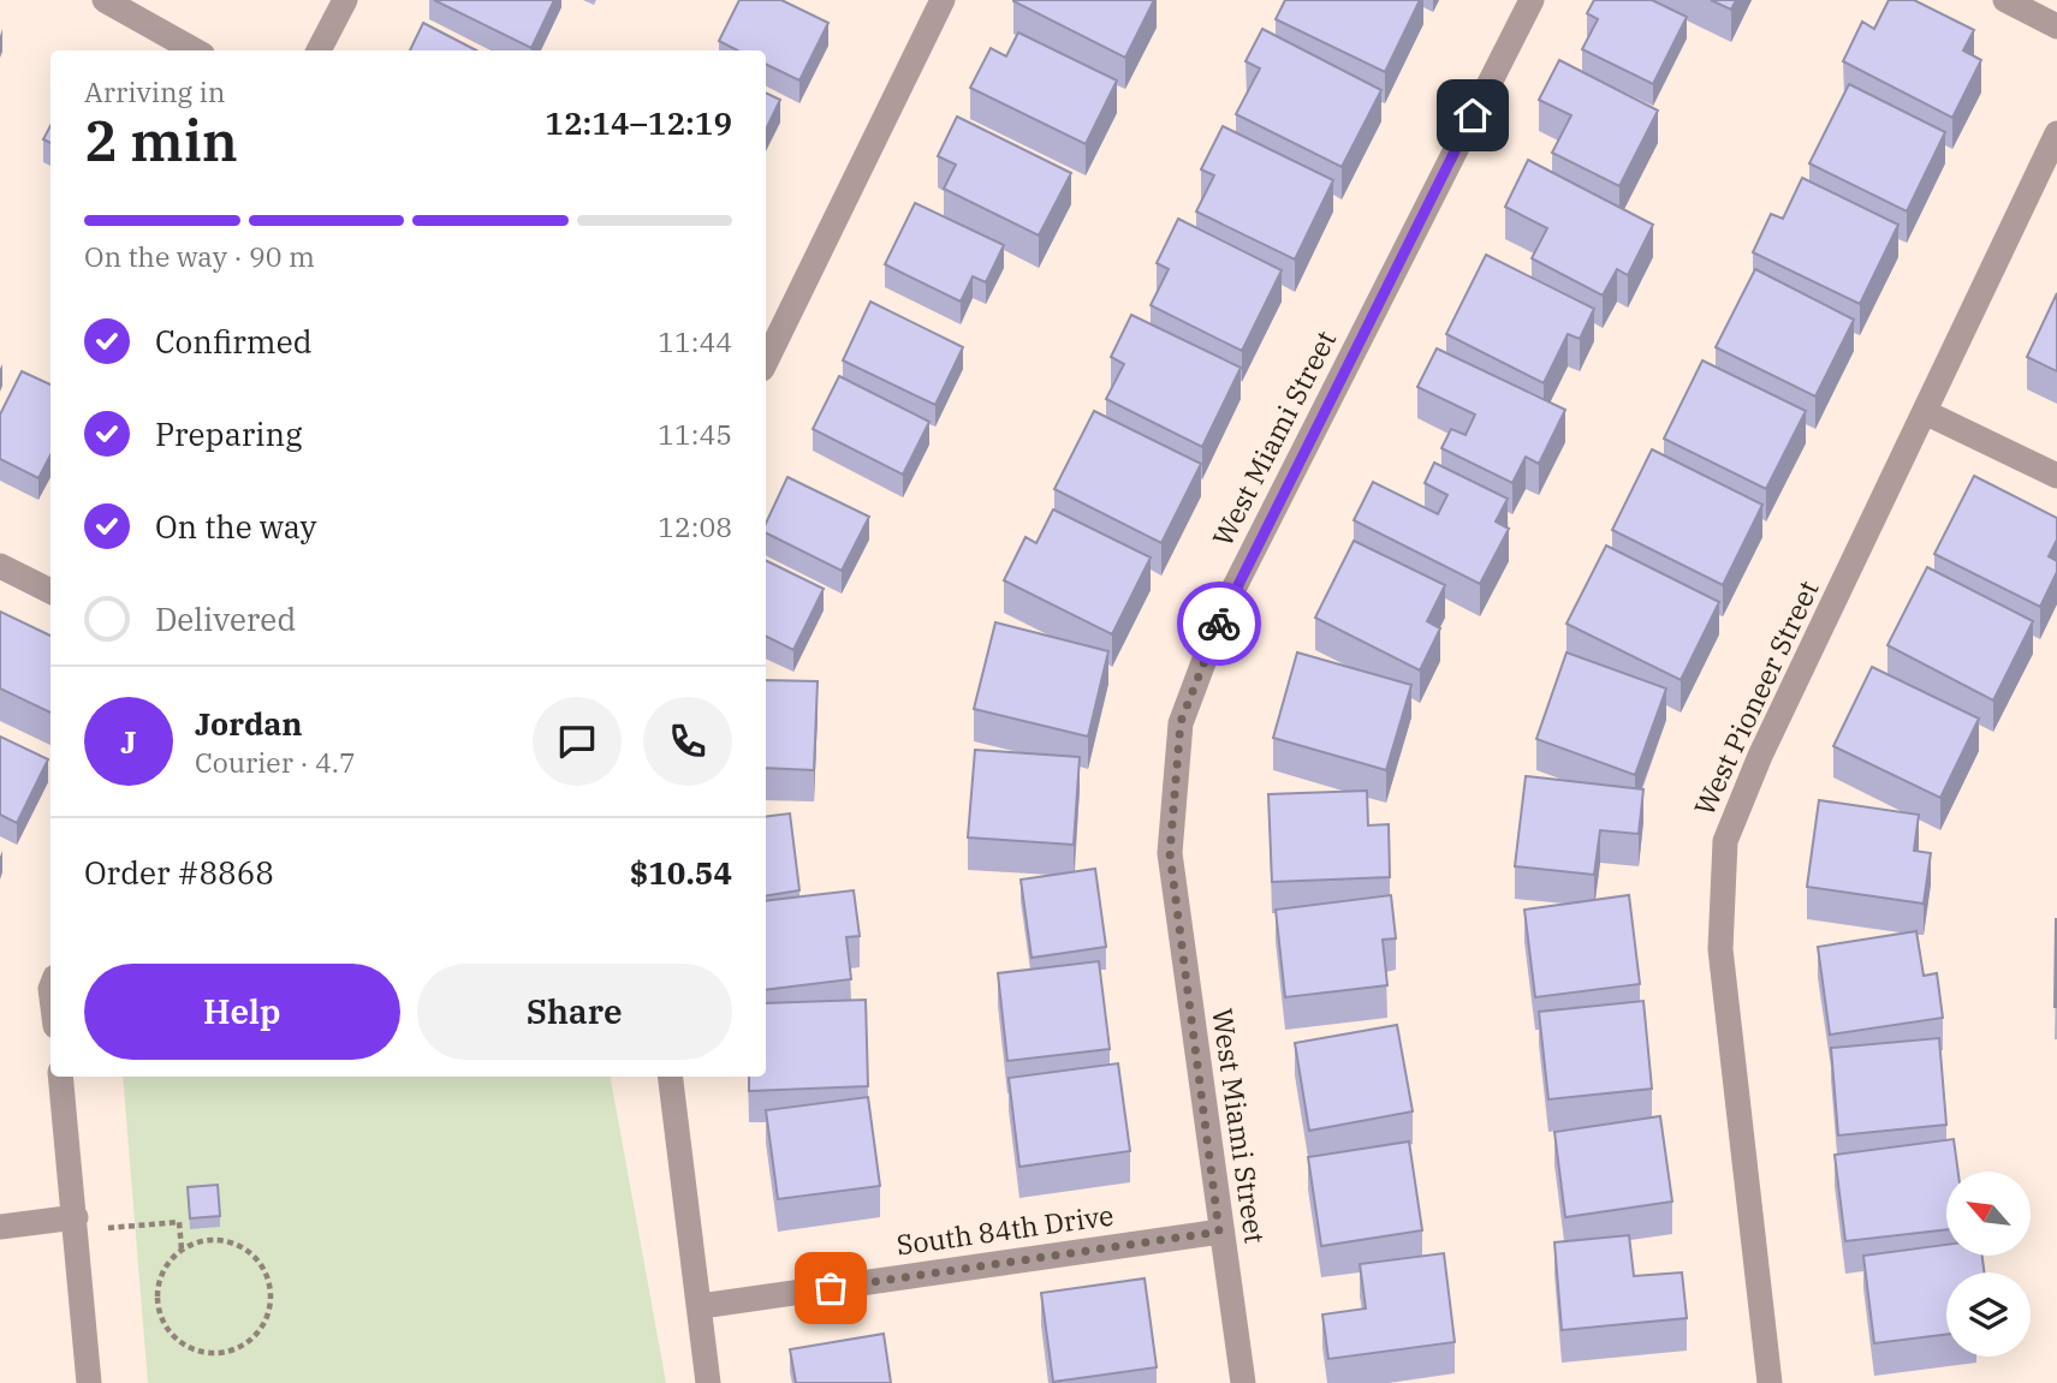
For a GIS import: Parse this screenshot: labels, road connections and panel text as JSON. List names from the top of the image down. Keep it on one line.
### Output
{"streets":{"street":["West Miami Street","West Pioneer Street","South 84th Drive"]},"crossings":[["West Miami Street","South 84th Drive"]],"north":"top left","page":{"heading":["2 min","Arriving in","12:14–12:19"],"panel":["Jordan","Courier · 4.7","Order #8868","$10.54"],"bar":"On the way · 90 m","list":[["Confirmed","11:44"],["Preparing","11:45"],["On the way","12:08"],"Delivered"],"round":"J","buttons":["Help","Share"]}}
